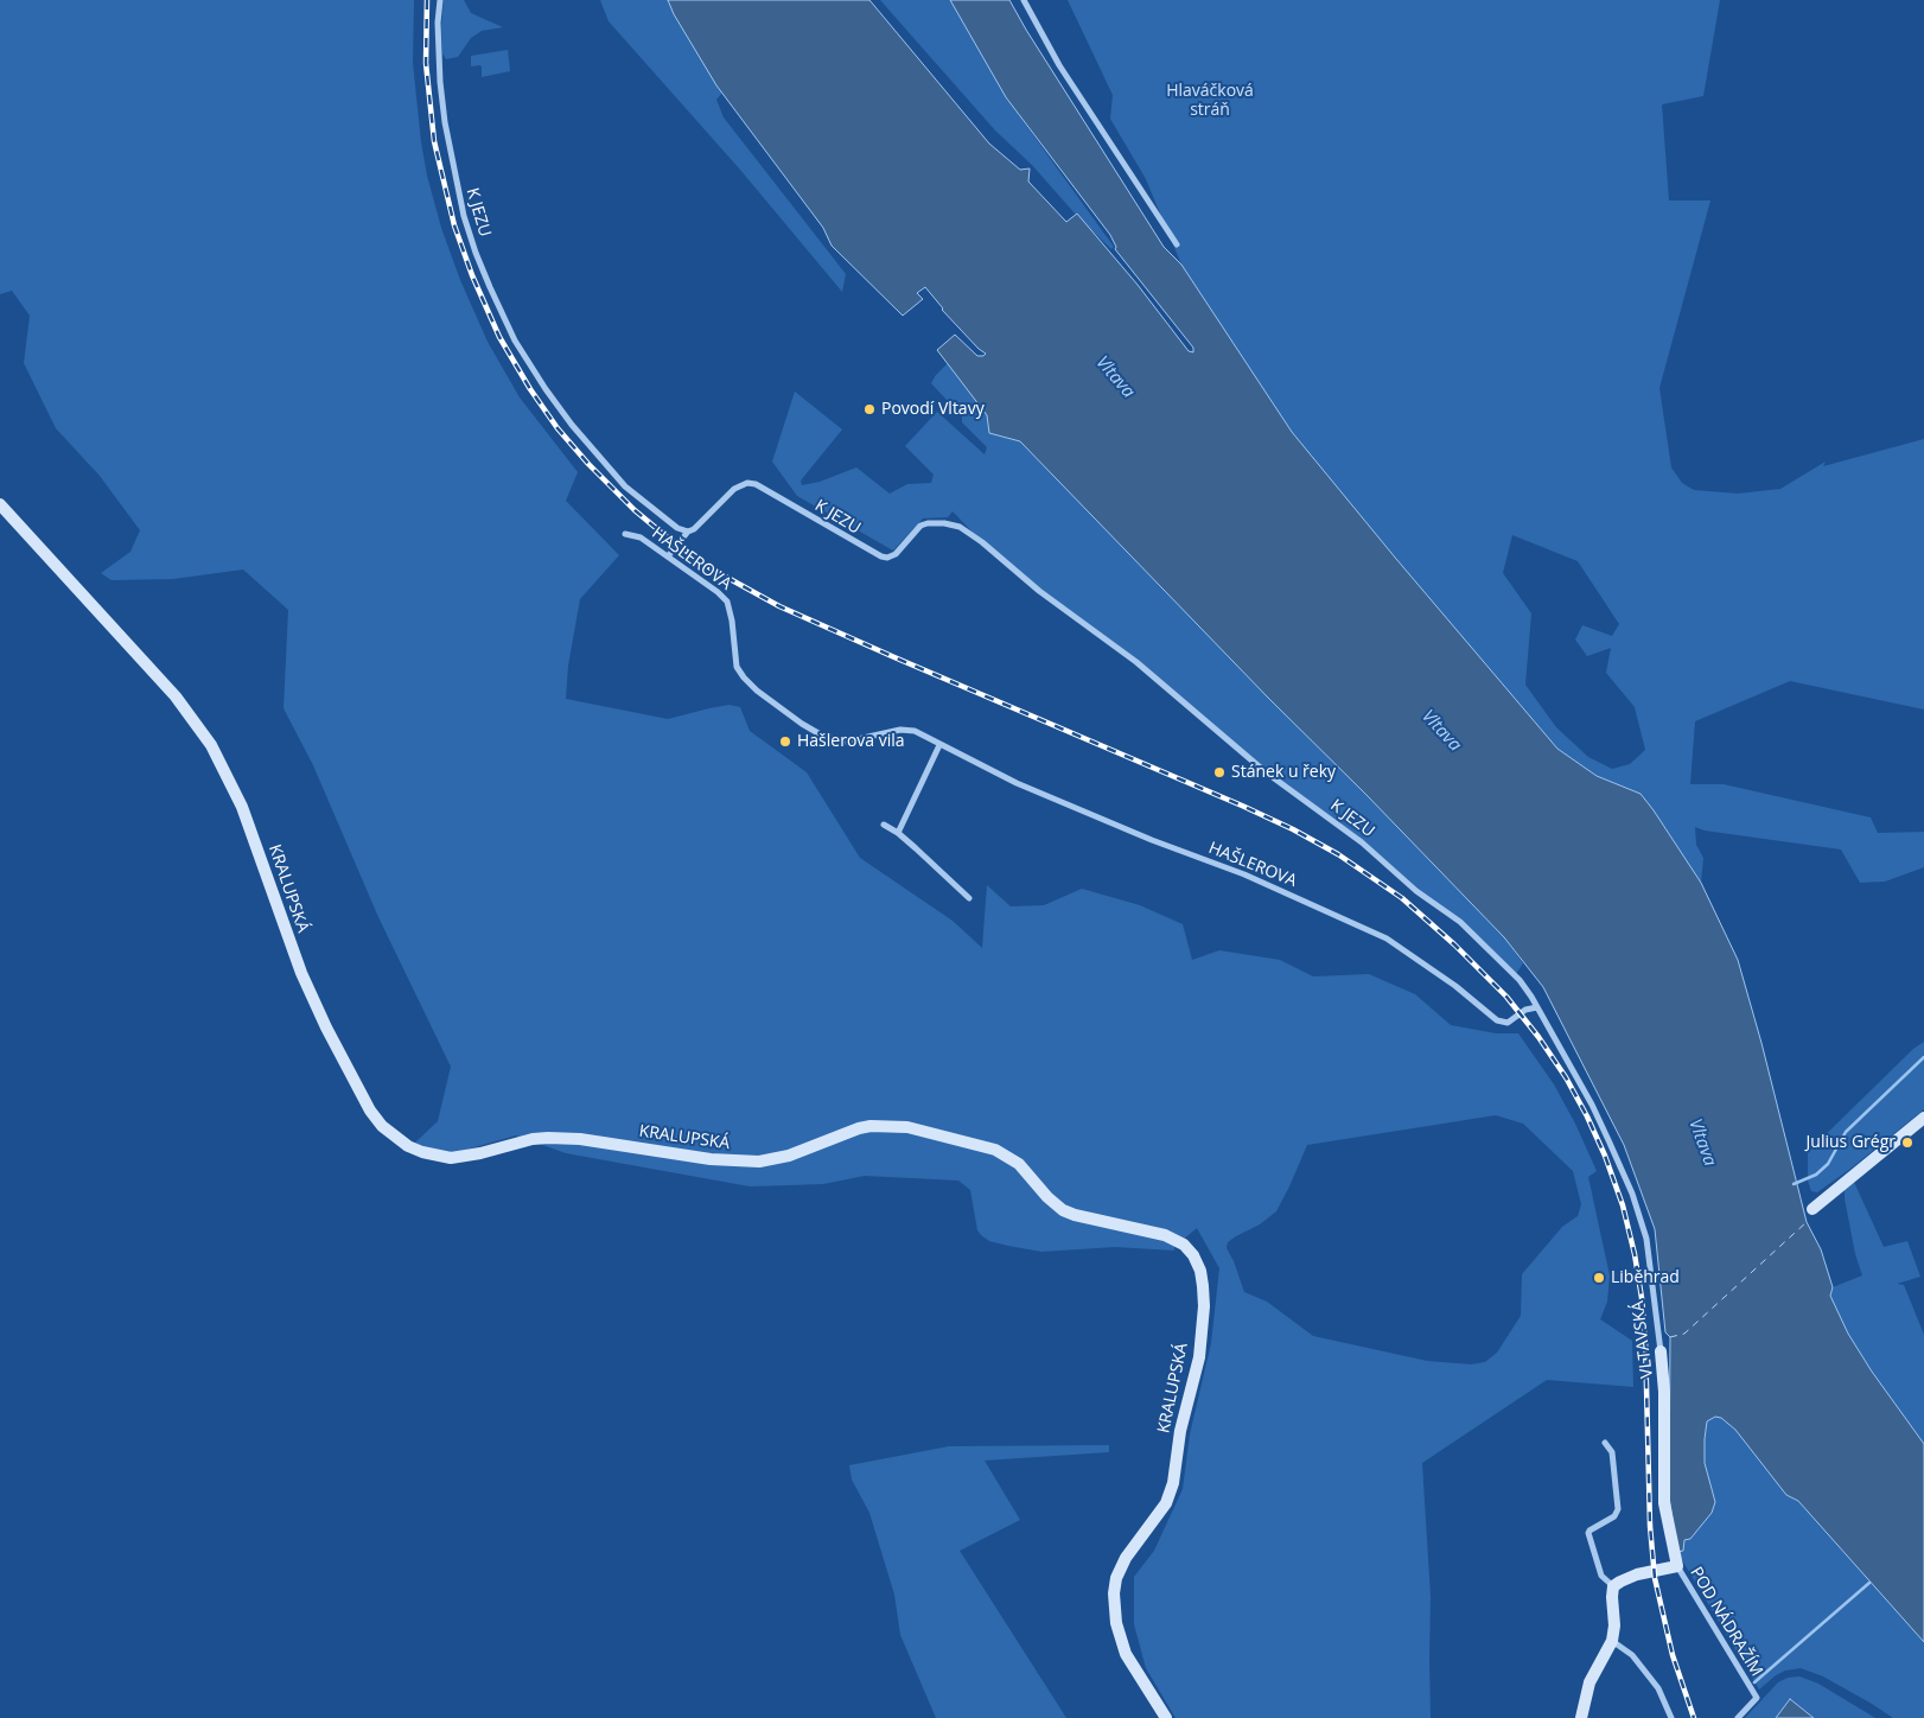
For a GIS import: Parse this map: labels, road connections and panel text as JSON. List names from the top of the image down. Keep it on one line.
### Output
{"streets":{"street":["K JEZU","HAŠLEROVA","KRALUPSKÁ","VLTAVSKÁ","POD NÁDRAŽÍM"]},"crossings":[["K JEZU","VLTAVSKÁ"],["HAŠLEROVA","VLTAVSKÁ"],["VLTAVSKÁ","POD NÁDRAŽÍM"]],"water":["Vltava"],"parks":["Hlaváčková stráň"],"places":["Povodí Vltavy","Hašlerova vila","Stánek u řeky","Julius Grégr","Liběhrad"]}
